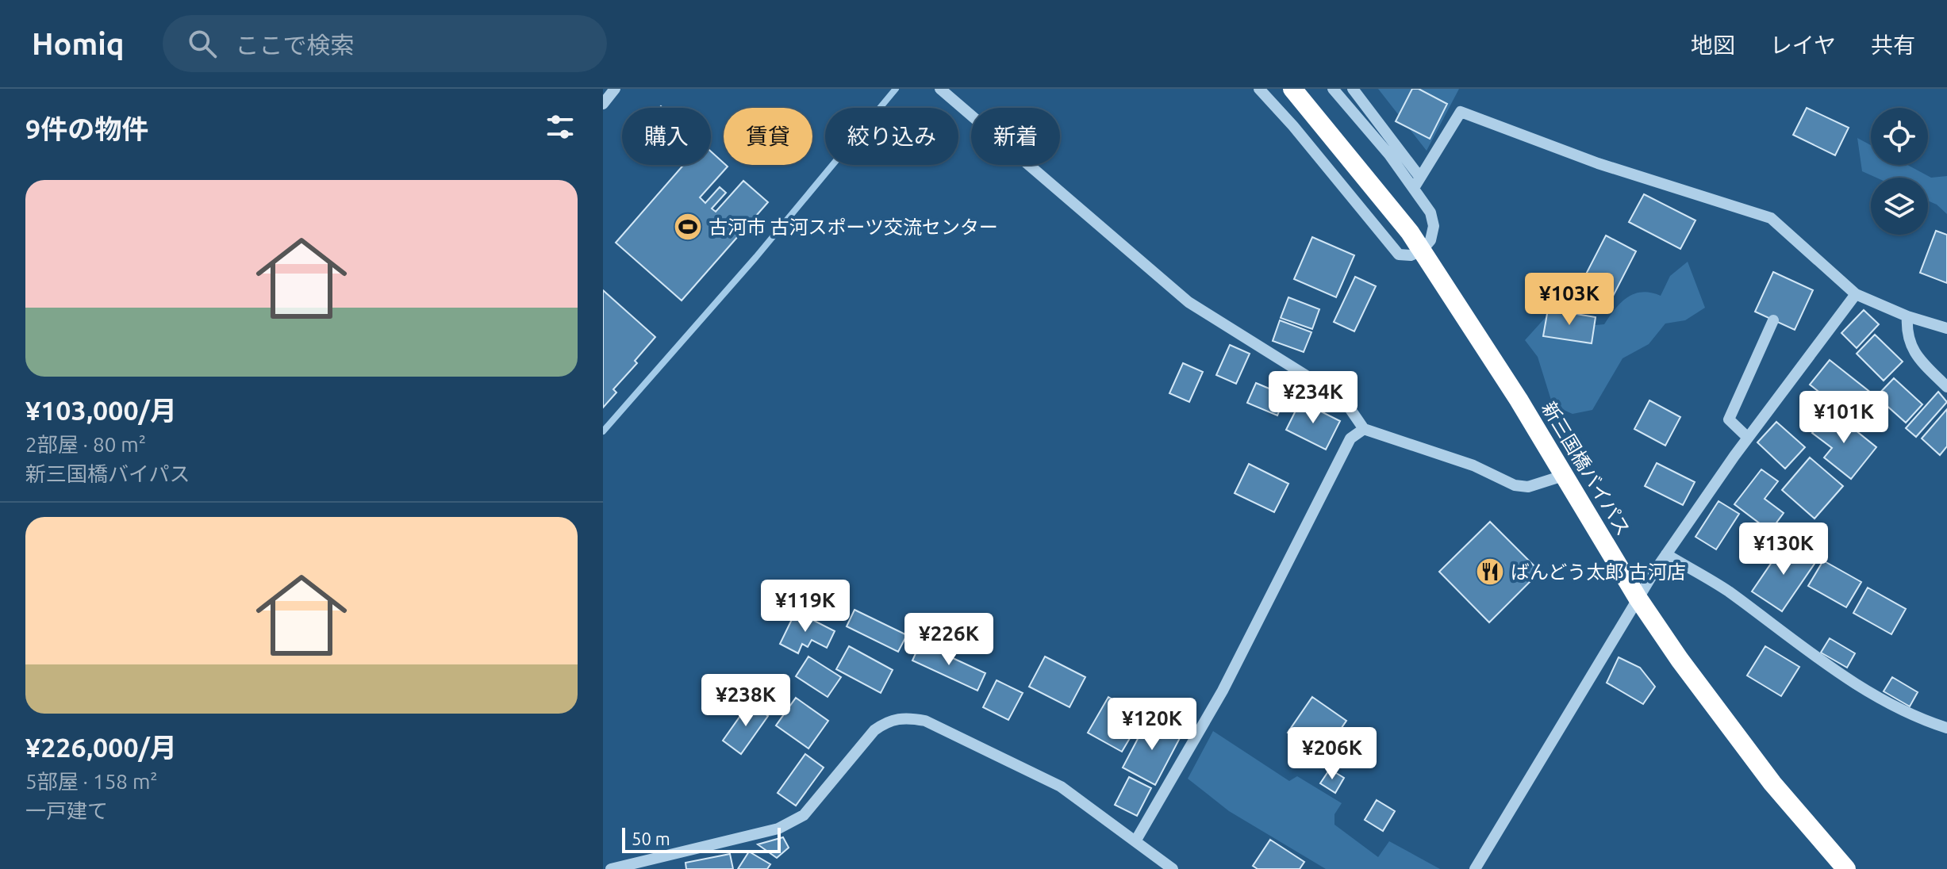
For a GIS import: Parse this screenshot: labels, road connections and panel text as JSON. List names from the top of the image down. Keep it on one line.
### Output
{"streets":{"highway":["新三国橋バイパス"]},"places":{"sports":["古河市 古河スポーツ交流センター"],"restaurant":["ばんどう太郎 古河店"]},"scale_bar":"50 m","page":{"header":"Homiq","search":"ここで検索","nav":["地図","レイヤ","共有"],"heading":"9件の物件","chip":["購入","賃貸","絞り込み","新着"],"list":[{"name":"¥103,000/月","note":"2部屋 · 80 m² · 新三国橋バイパス"},{"name":"¥226,000/月","note":"5部屋 · 158 m² · 一戸建て"}],"price":["¥103K","¥234K","¥101K","¥130K","¥119K","¥226K","¥238K","¥120K","¥206K"],"scale":"50 m"}}
